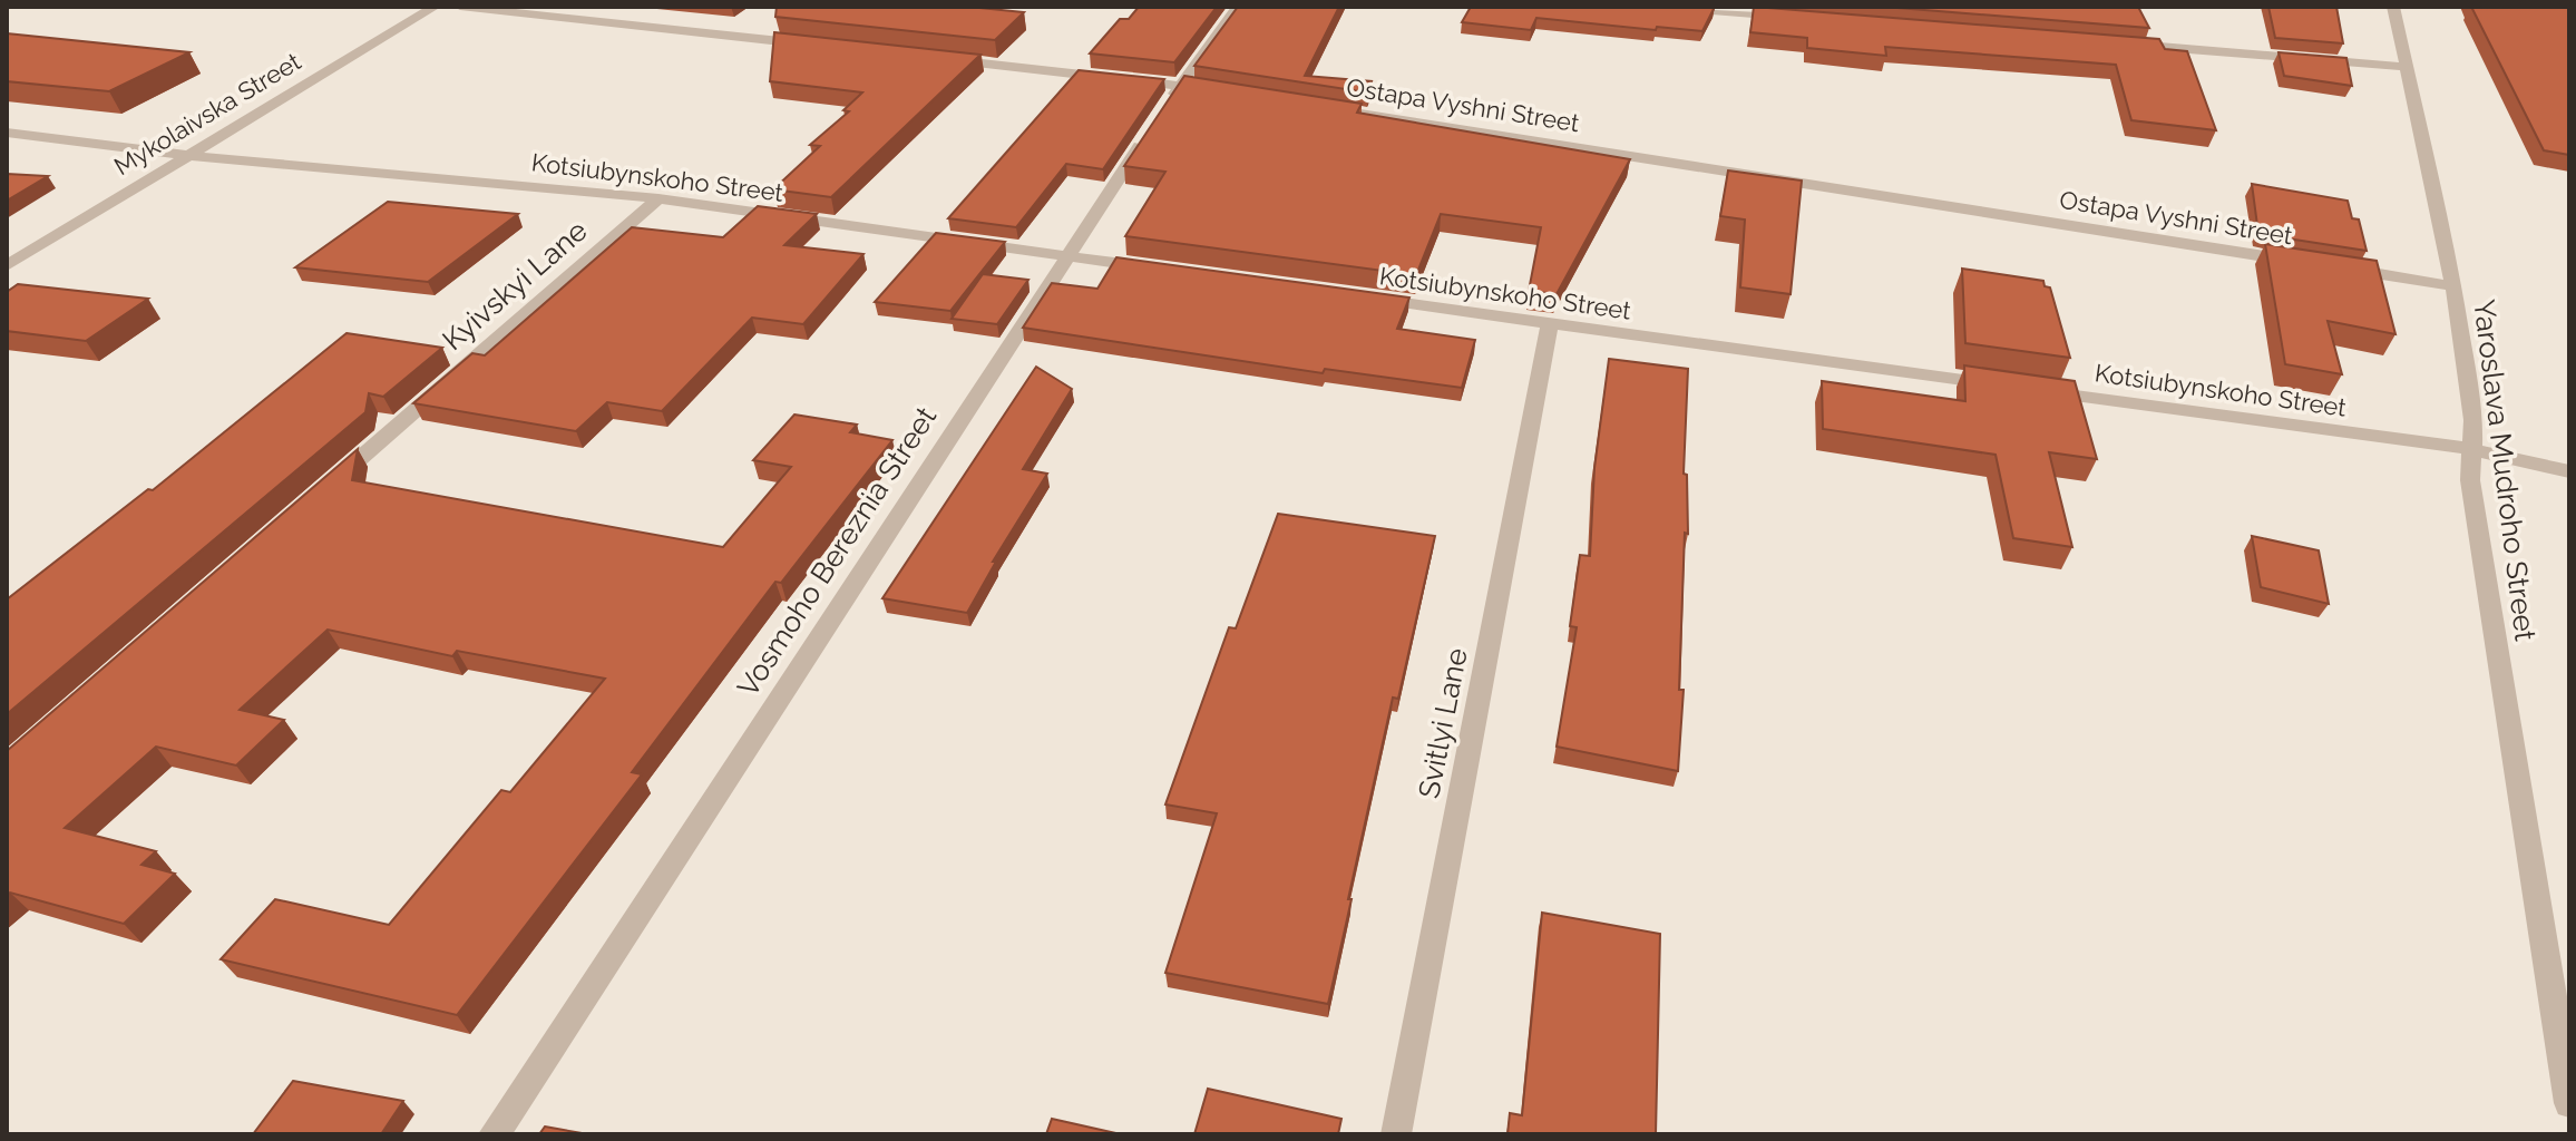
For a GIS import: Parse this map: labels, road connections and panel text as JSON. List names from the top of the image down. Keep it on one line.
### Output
{"streets":{"street":["Ostapa Vyshni Street","Mykolaivska Street","Kotsiubynskoho Street","Kyivskyi Lane","Yaroslava Mudroho Street","Vosmoho Bereznia Street","Svitlyi Lane"]},"crossings":[["Mykolaivska Street","Kotsiubynskoho Street"],["Kotsiubynskoho Street","Kyivskyi Lane"],["Kotsiubynskoho Street","Yaroslava Mudroho Street"],["Kotsiubynskoho Street","Vosmoho Bereznia Street"],["Kotsiubynskoho Street","Svitlyi Lane"]]}
